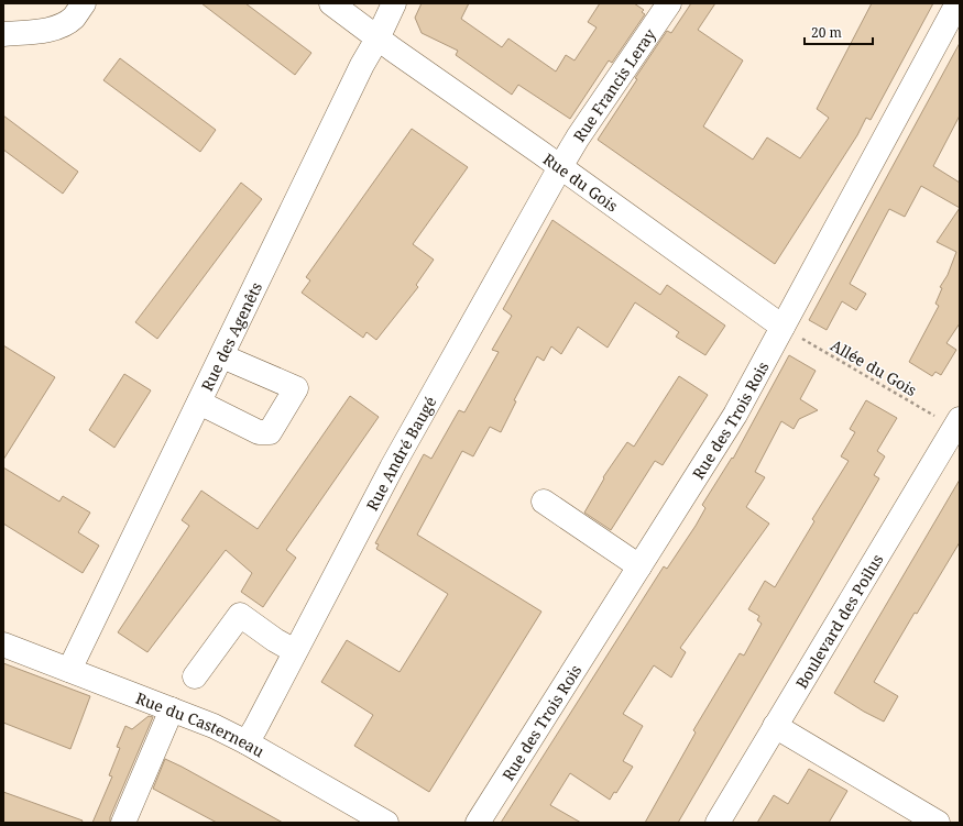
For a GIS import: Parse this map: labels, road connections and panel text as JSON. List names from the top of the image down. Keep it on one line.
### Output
{"streets":{"street":["Rue Francis Leray","Rue du Gois","Rue des Agenêts","Rue des Trois Rois","Rue André Baugé","Boulevard des Poilus","Rue du Casterneau"],"path":["Allée du Gois"]},"crossings":[["Rue Francis Leray","Rue du Gois"],["Rue Francis Leray","Rue André Baugé"],["Rue du Gois","Rue des Agenêts"],["Rue du Gois","Allée du Gois"],["Rue du Gois","Rue des Trois Rois"],["Rue du Gois","Rue André Baugé"],["Rue des Agenêts","Rue du Casterneau"],["Allée du Gois","Rue des Trois Rois"],["Allée du Gois","Boulevard des Poilus"],["Rue André Baugé","Rue du Casterneau"]],"scale_bar":"20 m"}
